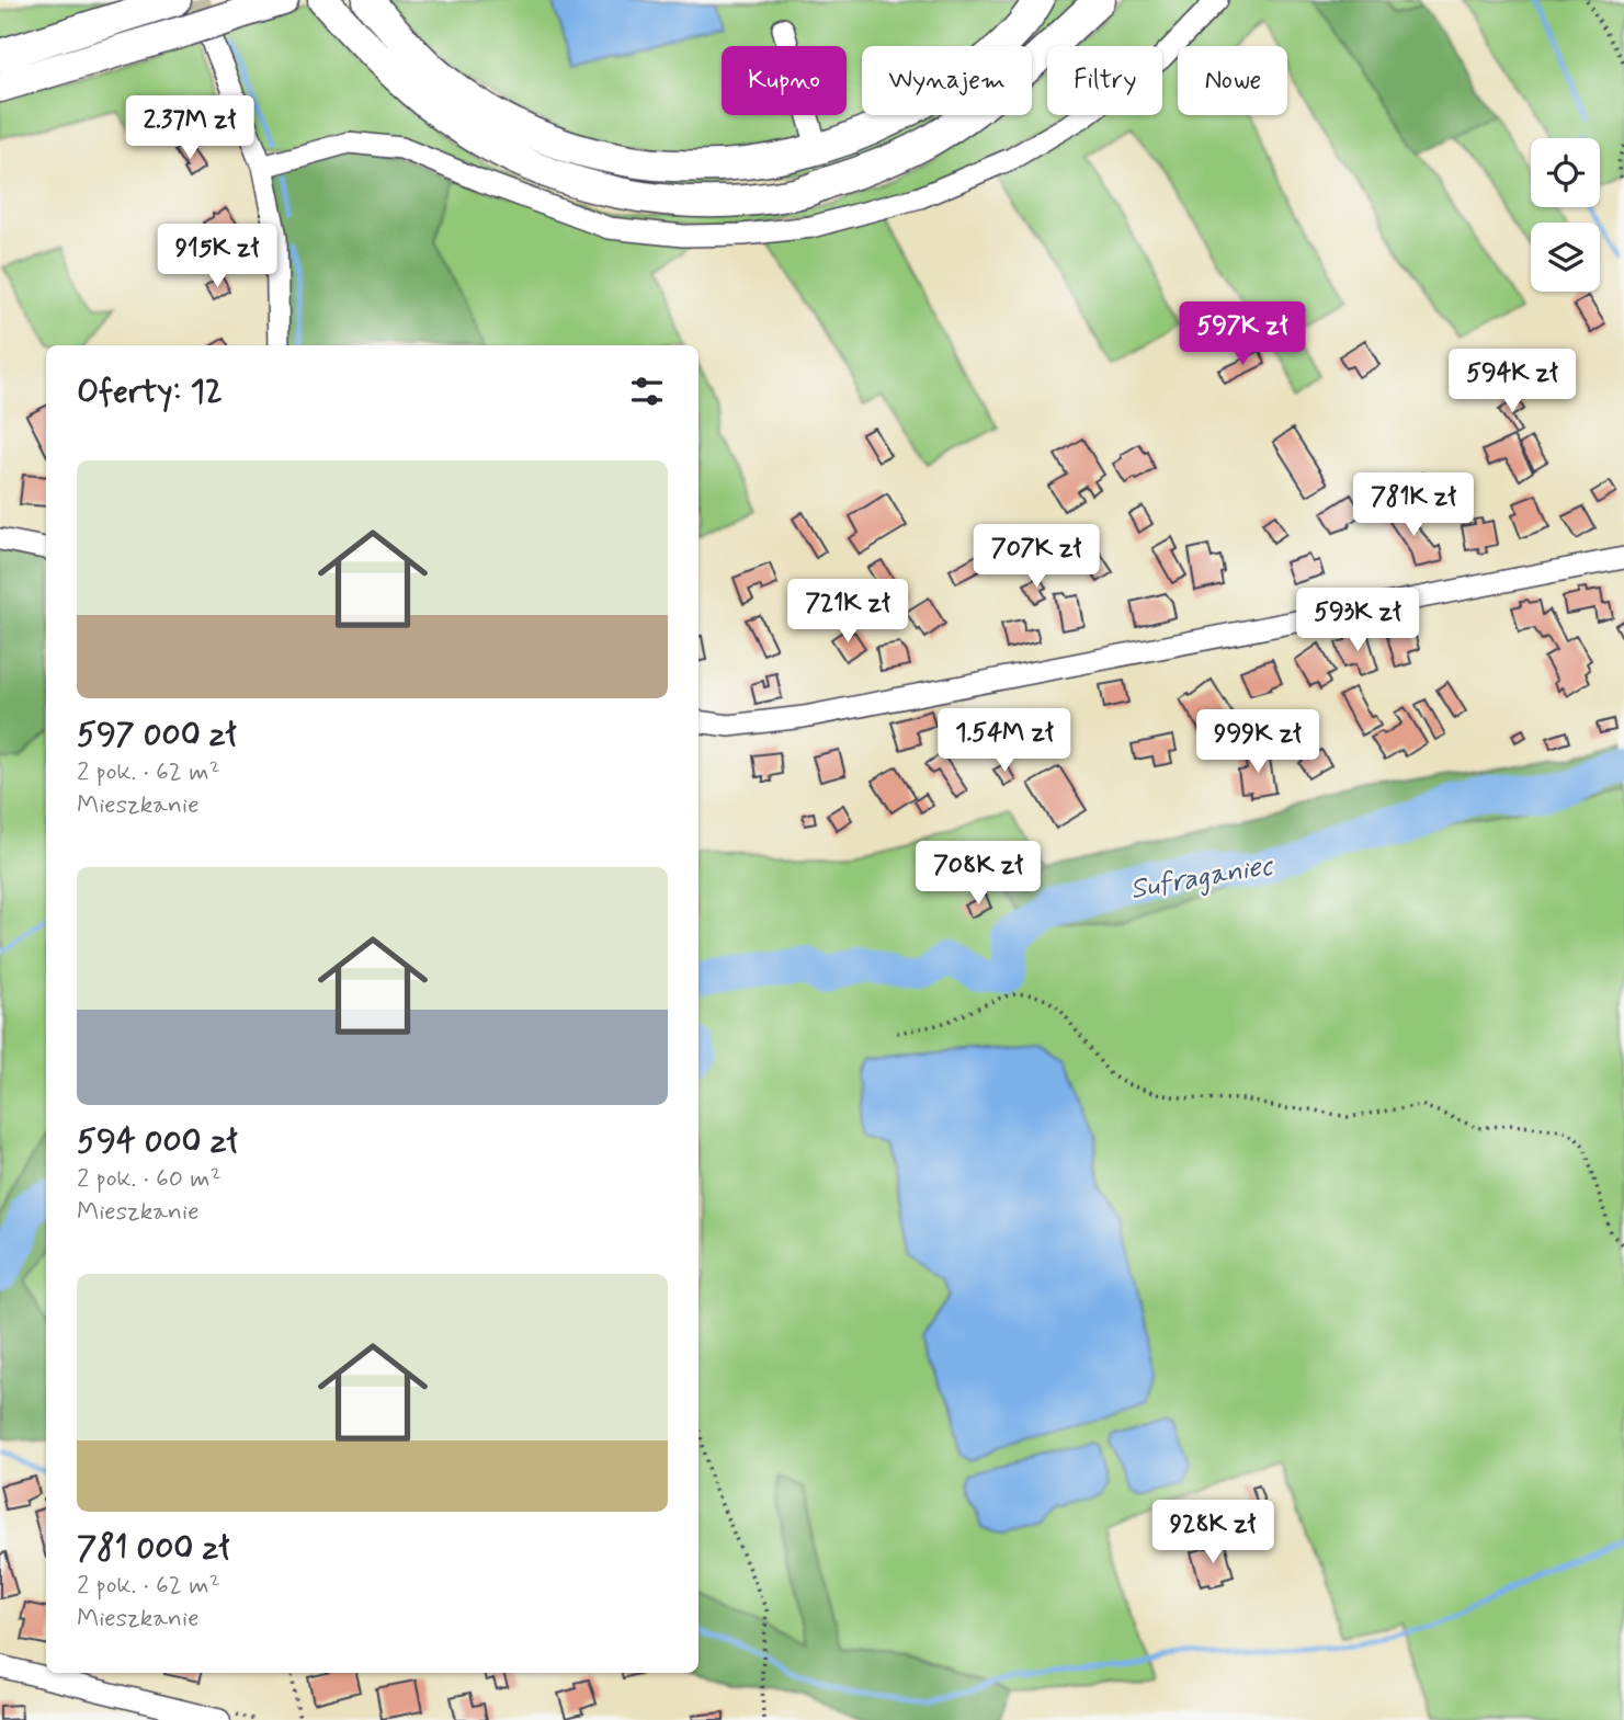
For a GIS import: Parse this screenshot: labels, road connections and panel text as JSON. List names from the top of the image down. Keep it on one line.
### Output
{"water":["Sufraganiec"],"page":{"chip":["Kupno","Wynajem","Filtry","Nowe"],"price":["2.37M zł","915K zł","597K zł","594K zł","781K zł","707K zł","721K zł","593K zł","1.54M zł","999K zł","708K zł","928K zł"],"heading":"Oferty: 12","list":[{"name":"597 000 zł","note":"2 pok. · 62 m² · Mieszkanie"},{"name":"594 000 zł","note":"2 pok. · 60 m² · Mieszkanie"},{"name":"781 000 zł","note":"2 pok. · 62 m² · Mieszkanie"}]}}
